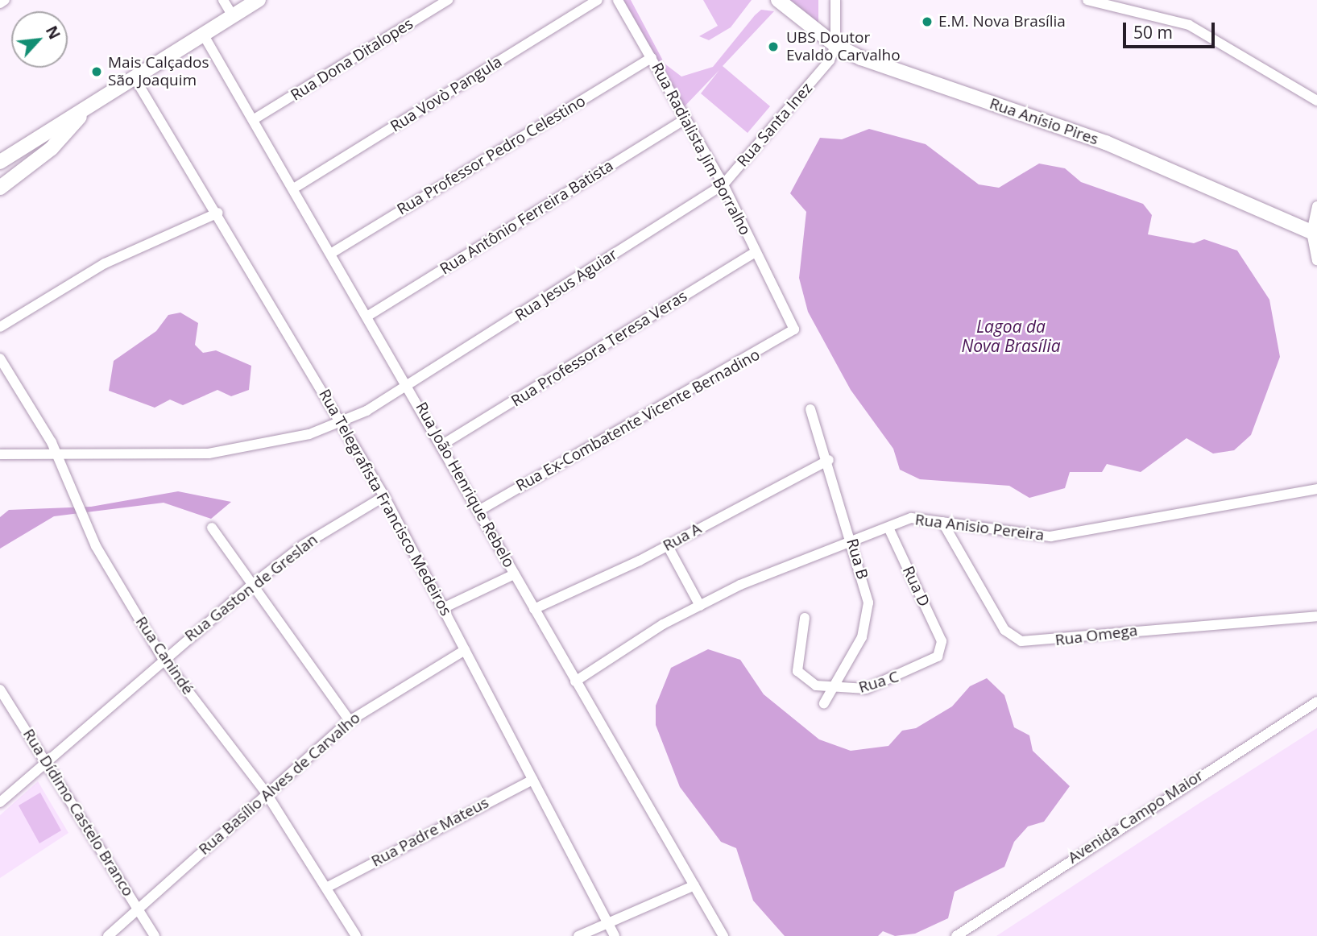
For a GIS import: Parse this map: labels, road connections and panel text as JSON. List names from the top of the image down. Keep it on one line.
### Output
{"streets":{"street":["Rua Dona Ditalopes","Rua Vovò Pangula","Rua Anísio Pires","Rua Santa Inez","Rua Radialista Jim Borralho","Rua Professor Pedro Celestino","Rua Antônio Ferreira Batista","Rua Jesus Aguiar","Rua Professora Teresa Veras","Rua Ex-Combatente Vicente Bernadino","Rua João Henrique Rebelo","Rua Telegrafista Francisco Medeiros","Rua Anisio Pereira","Rua A","Rua B","Rua D","Rua Gaston de Greslan","Rua Omega","Rua Canindé","Rua C","Rua Basílio Alves de Carvalho","Rua Dídimo Castelo Branco","Avenida Campo Maior","Rua Padre Mateus"]},"crossings":[["Rua Dona Ditalopes","Rua João Henrique Rebelo"],["Rua Vovò Pangula","Rua João Henrique Rebelo"],["Rua Anísio Pires","Rua Santa Inez"],["Rua Santa Inez","Rua Radialista Jim Borralho"],["Rua Santa Inez","Rua Jesus Aguiar"],["Rua Radialista Jim Borralho","Rua Professor Pedro Celestino"],["Rua Radialista Jim Borralho","Rua Antônio Ferreira Batista"],["Rua Radialista Jim Borralho","Rua Jesus Aguiar"],["Rua Radialista Jim Borralho","Rua Professora Teresa Veras"],["Rua Radialista Jim Borralho","Rua Ex-Combatente Vicente Bernadino"],["Rua Professor Pedro Celestino","Rua João Henrique Rebelo"],["Rua Antônio Ferreira Batista","Rua João Henrique Rebelo"],["Rua Jesus Aguiar","Rua João Henrique Rebelo"],["Rua Jesus Aguiar","Rua Telegrafista Francisco Medeiros"],["Rua Jesus Aguiar","Rua Canindé"],["Rua Professora Teresa Veras","Rua João Henrique Rebelo"],["Rua Ex-Combatente Vicente Bernadino","Rua João Henrique Rebelo"],["Rua João Henrique Rebelo","Rua Anisio Pereira"],["Rua João Henrique Rebelo","Rua A"],["Rua Telegrafista Francisco Medeiros","Rua Gaston de Greslan"],["Rua Telegrafista Francisco Medeiros","Rua Basílio Alves de Carvalho"],["Rua Telegrafista Francisco Medeiros","Rua Padre Mateus"],["Rua Anisio Pereira","Rua B"],["Rua Anisio Pereira","Rua D"],["Rua Anisio Pereira","Rua Omega"],["Rua A","Rua B"],["Rua B","Rua C"],["Rua D","Rua C"],["Rua Gaston de Greslan","Rua Canindé"],["Rua Gaston de Greslan","Rua Dídimo Castelo Branco"],["Rua Canindé","Rua Basílio Alves de Carvalho"],["Rua Canindé","Rua Padre Mateus"],["Rua Basílio Alves de Carvalho","Rua Dídimo Castelo Branco"]],"water":["Lagoa da Nova Brasília"],"places":["E.M. Nova Brasília","UBS Doutor Evaldo Carvalho","Mais Calçados São Joaquim"],"scale_bar":"50 m","north":"top right"}
